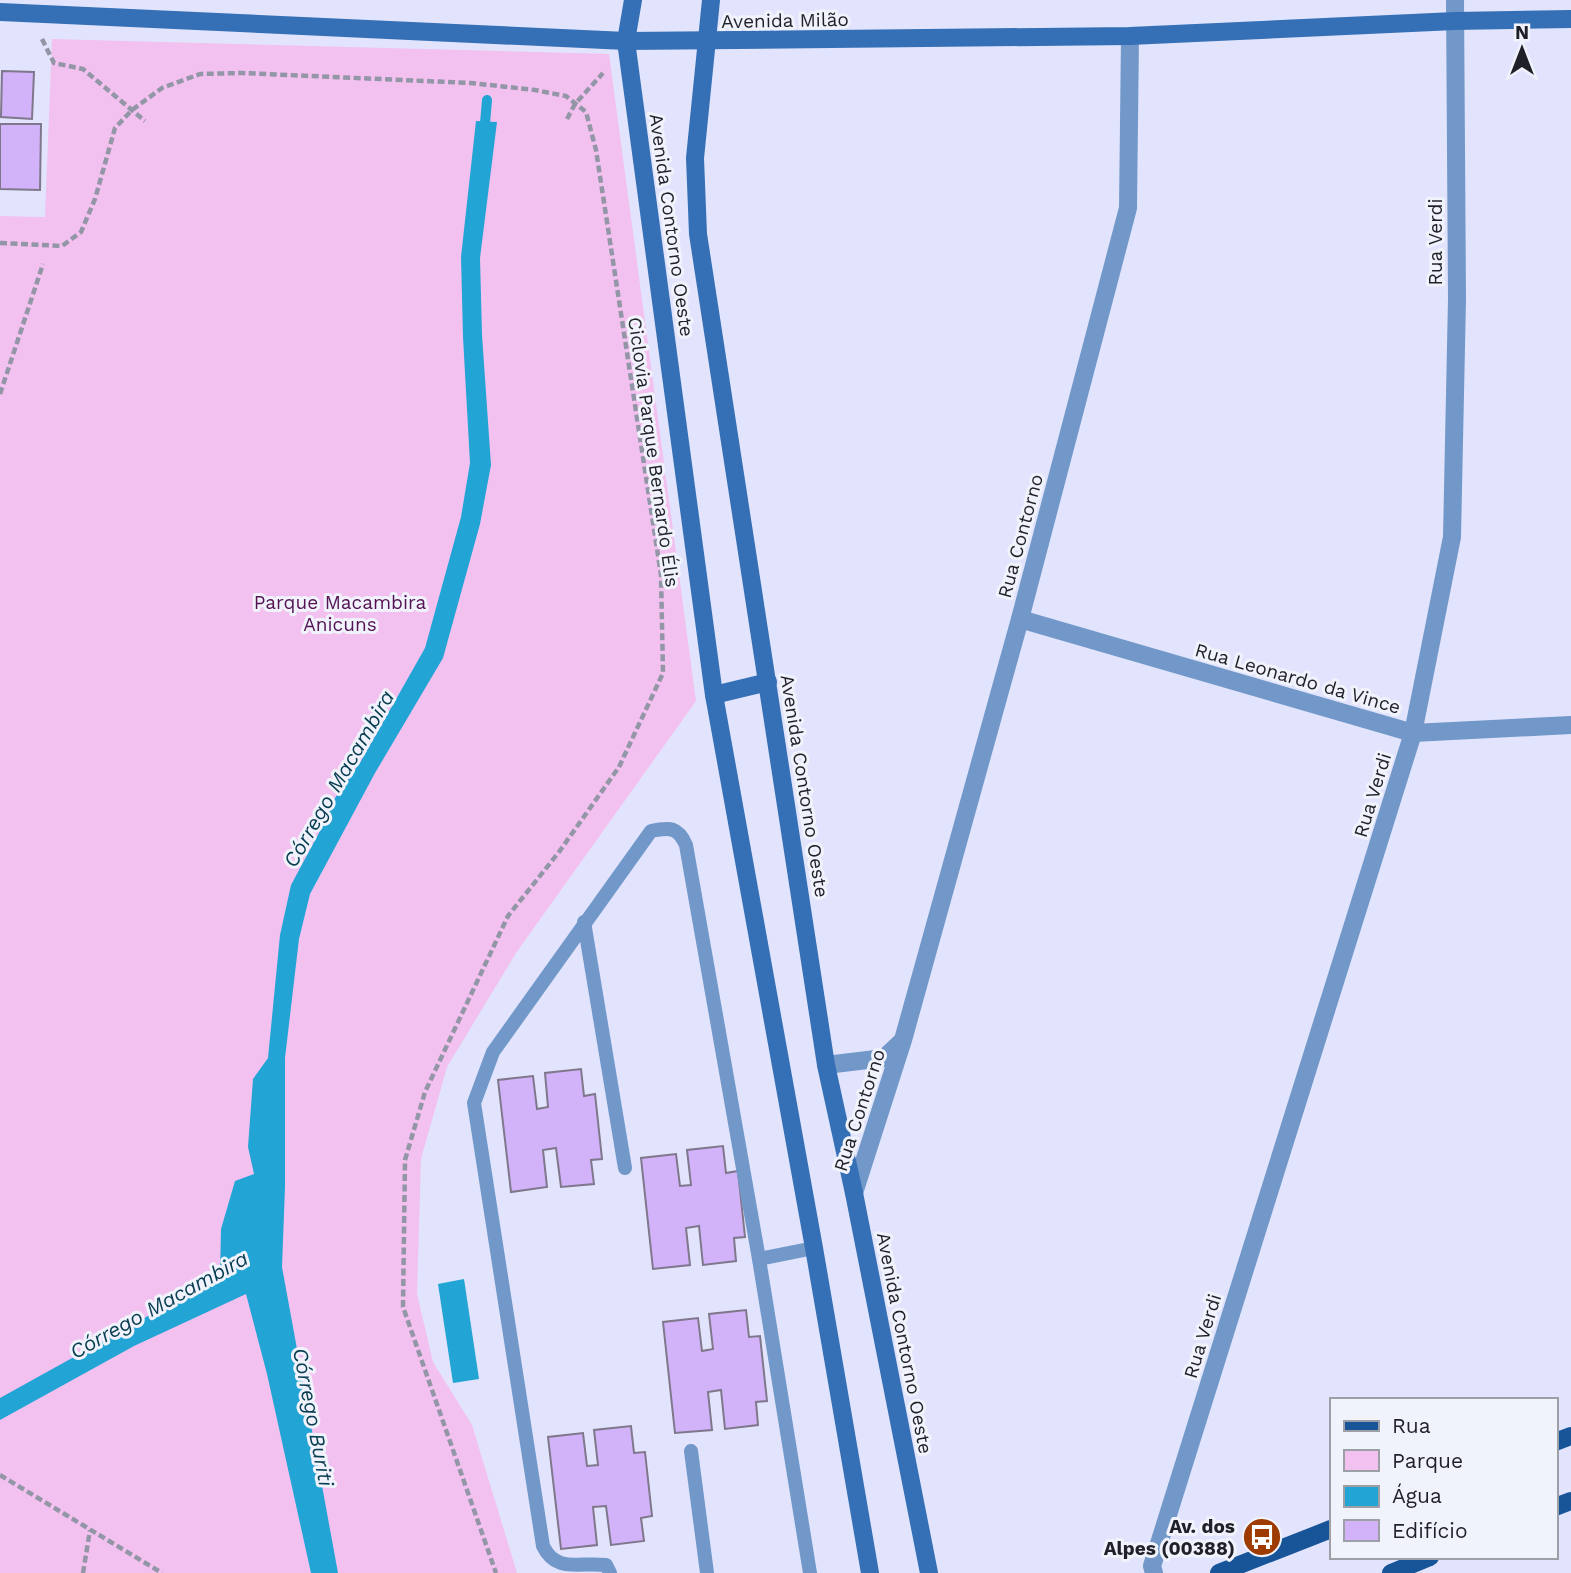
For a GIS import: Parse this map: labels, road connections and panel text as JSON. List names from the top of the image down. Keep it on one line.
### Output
{"streets":{"main road":["Avenida Milão","Avenida Contorno Oeste"],"street":["Rua Verdi","Rua Contorno","Rua Leonardo da Vince"],"path":["Ciclovia Parque Bernardo Élis"]},"crossings":[["Avenida Milão","Avenida Contorno Oeste"],["Avenida Milão","Rua Verdi"],["Avenida Milão","Rua Contorno"],["Avenida Contorno Oeste","Rua Contorno"],["Rua Verdi","Rua Leonardo da Vince"],["Rua Contorno","Rua Leonardo da Vince"]],"water":["Córrego Macambira","Córrego Buriti"],"parks":["Parque Macambira Anicuns"],"places":{"bus stop":["Av. dos Alpes (00388)"]},"legend":["Rua","Parque","Água","Edifício"],"north":"top"}
